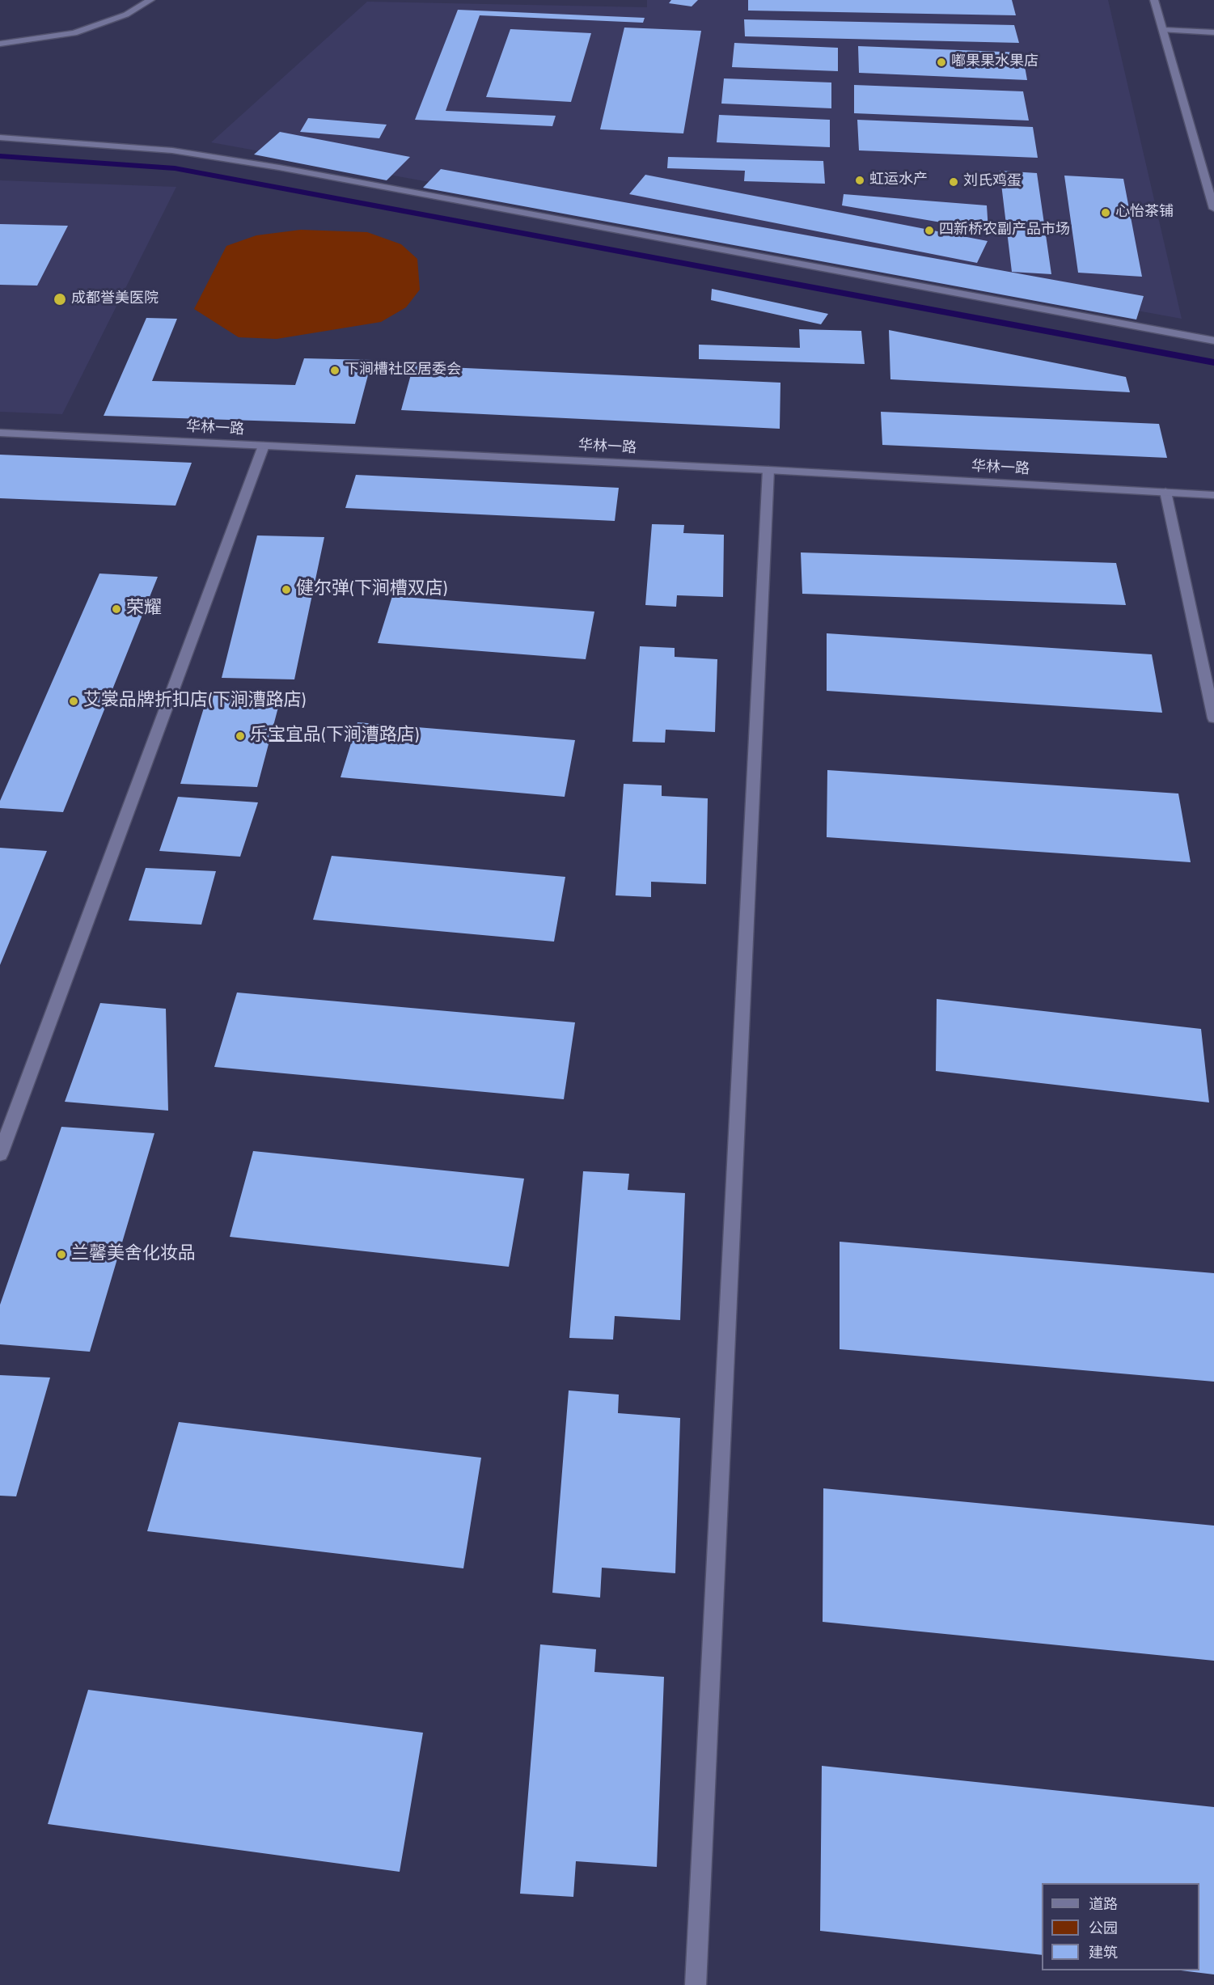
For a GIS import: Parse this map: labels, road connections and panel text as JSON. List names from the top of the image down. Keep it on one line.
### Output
{"streets":{"street":["华林一路"]},"places":["嘟果果水果店","虹运水产","刘氏鸡蛋","心怡茶铺","四新桥农副产品市场","成都誉美医院","下涧槽社区居委会","健尔弹(下涧槽双店)","荣耀","艾裳品牌折扣店(下涧漕路店)","乐宝宜品(下涧漕路店)","兰馨美舍化妆品"],"legend":["道路","公园","建筑"]}
